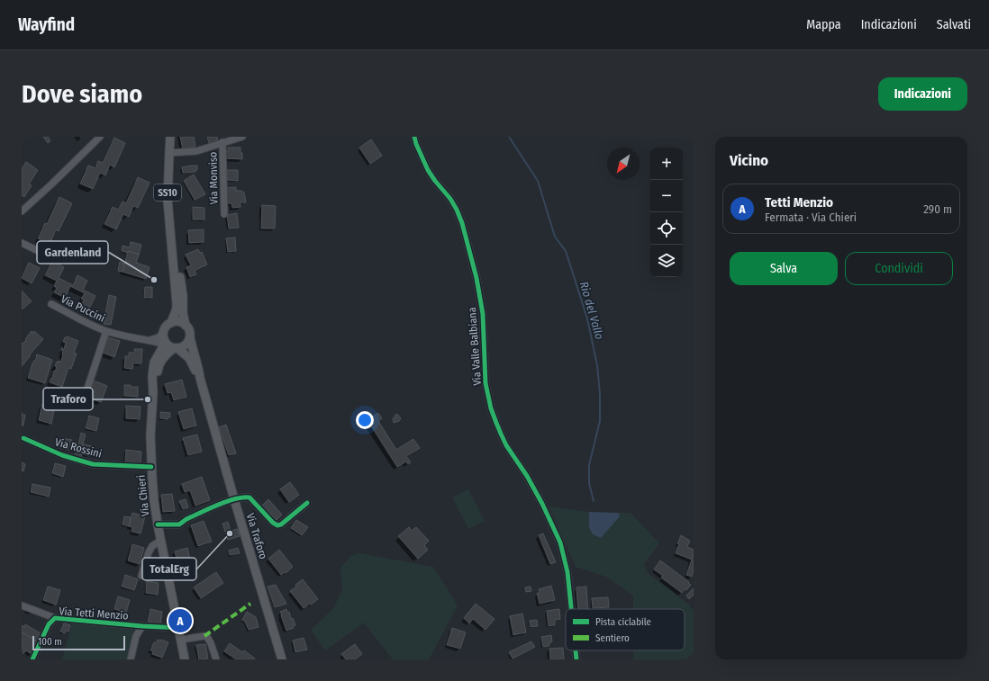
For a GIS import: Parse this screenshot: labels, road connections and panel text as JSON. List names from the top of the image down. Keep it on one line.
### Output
{"streets":{"main road":["SS10","Via Chieri","Via Traforo"],"street":["Via Monviso","Via Puccini","Via Valle Balbiana","Via Rossini","Via Tetti Menzio"]},"crossings":[["Via Monviso","SS10"],["Via Puccini","Via Chieri"],["Via Puccini","Via Traforo"],["Via Rossini","Via Chieri"],["Via Chieri","Via Traforo"],["Via Chieri","Via Tetti Menzio"]],"water":["Rio del Vallo"],"places":["Gardenland","Traforo","TotalErg"],"legend":["Pista ciclabile","Sentiero"],"scale_bar":"100 m","north":"bottom left","page":{"header":"Wayfind","nav":["Mappa","Indicazioni","Salvati"],"buttons":["Indicazioni",["Salva","Condividi"]],"title":"Dove siamo","heading":"Vicino","map_buttons":["+","−"],"list":[{"mark":"A","name":"Tetti Menzio","note":"Fermata · Via Chieri","value":"290 m"}],"pins":"A","scale":"100 m"}}
